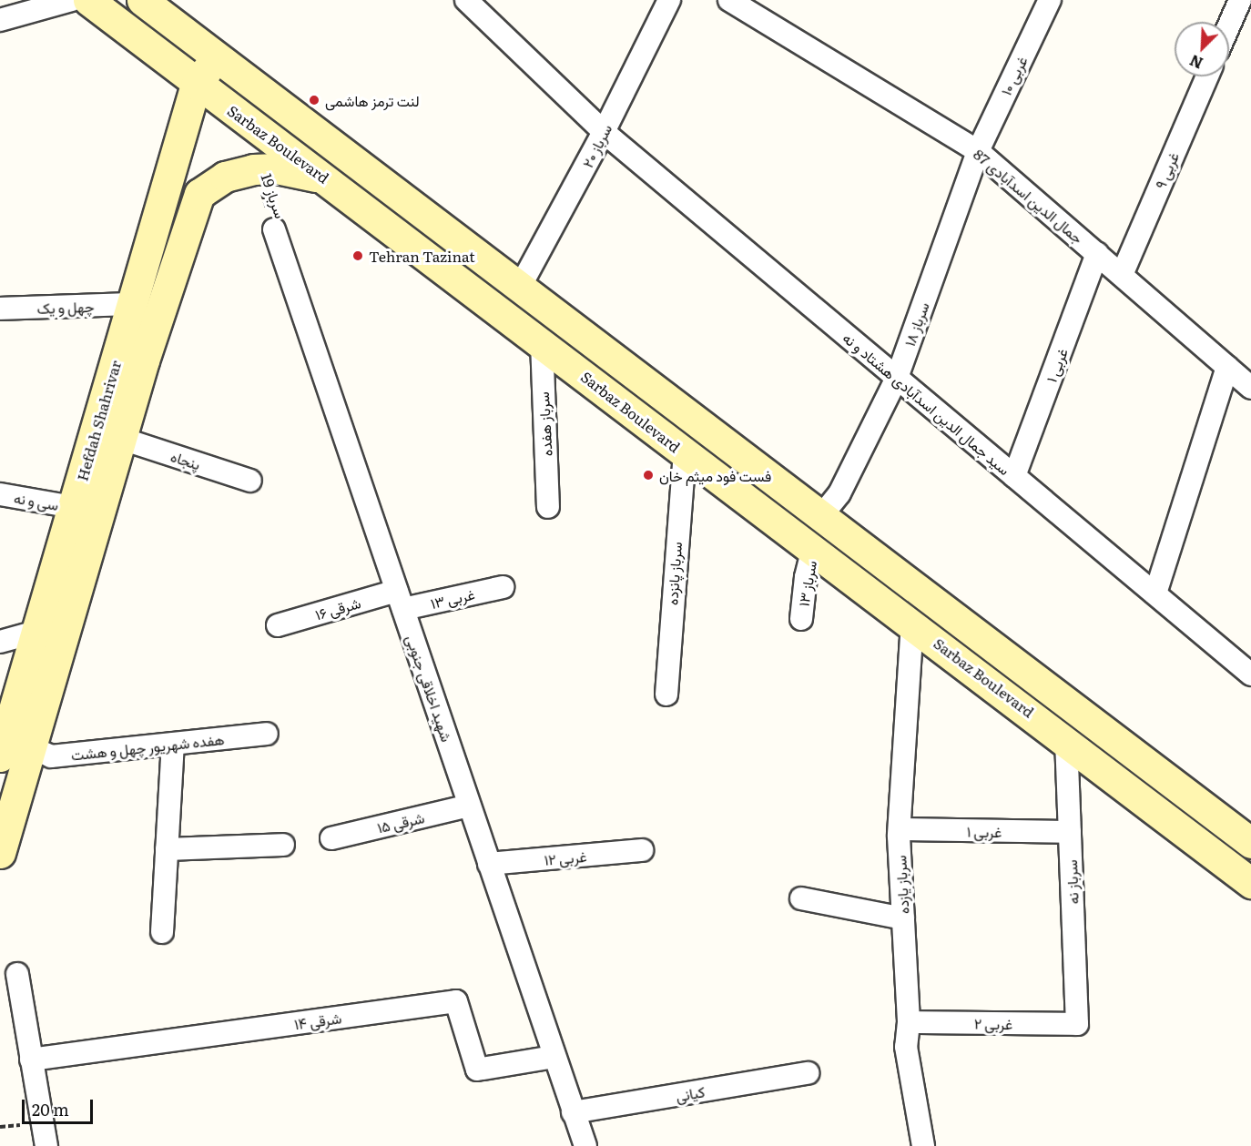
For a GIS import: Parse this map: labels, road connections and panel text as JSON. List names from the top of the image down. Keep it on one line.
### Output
{"streets":{"main road":["Sarbaz Boulevard","Hefdah Shahrivar"],"street":["غربی ۱۰","سرباز ۲۰","غربی ۹","جمال الدین اسدآبادی 87","چهل و یک","سرباز ۱۸","غربی ۱","سید جمال الدین اسدآبادی هشتاد و نه","سرباز هفده","پنجاه","سی و نه","سرباز پانزده","سرباز ۱۳","غربی ۱۳","شرقی ۱۶","شهید اخلاقی جنوبی","هفده شهریور چهل و هشت","شرقی ۱۵","غربی ۱۲","سرباز نه","سرباز یازده","شرقی ۱۴","غربی ۲","کیانی"],"path":["سرباز 19"]},"crossings":[["غربی ۱۰","جمال الدین اسدآبادی 87"],["غربی ۱۰","سرباز ۱۸"],["Sarbaz Boulevard","سرباز ۲۰"],["Sarbaz Boulevard","سرباز ۱۸"],["Sarbaz Boulevard","Hefdah Shahrivar"],["Sarbaz Boulevard","سرباز هفده"],["Sarbaz Boulevard","سرباز پانزده"],["Sarbaz Boulevard","سرباز ۱۳"],["Sarbaz Boulevard","سرباز نه"],["Sarbaz Boulevard","سرباز یازده"],["سرباز ۲۰","سید جمال الدین اسدآبادی هشتاد و نه"],["غربی ۹","جمال الدین اسدآبادی 87"],["سرباز 19","شهید اخلاقی جنوبی"],["جمال الدین اسدآبادی 87","سرباز ۱۸"],["جمال الدین اسدآبادی 87","غربی ۱"],["چهل و یک","Hefdah Shahrivar"],["سرباز ۱۸","سید جمال الدین اسدآبادی هشتاد و نه"],["غربی ۱","سید جمال الدین اسدآبادی هشتاد و نه"],["غربی ۱","سرباز نه"],["غربی ۱","سرباز یازده"],["Hefdah Shahrivar","سی و نه"],["غربی ۱۳","شرقی ۱۶"],["غربی ۱۳","شهید اخلاقی جنوبی"],["شرقی ۱۶","شهید اخلاقی جنوبی"],["شهید اخلاقی جنوبی","شرقی ۱۵"],["شهید اخلاقی جنوبی","غربی ۱۲"],["شهید اخلاقی جنوبی","شرقی ۱۴"],["شهید اخلاقی جنوبی","کیانی"],["سرباز نه","غربی ۲"],["سرباز یازده","غربی ۲"]],"places":["لنت ترمز هاشمی","Tehran Tazinat","فست فود میثم خان"],"scale_bar":"20 m","north":"bottom left"}
